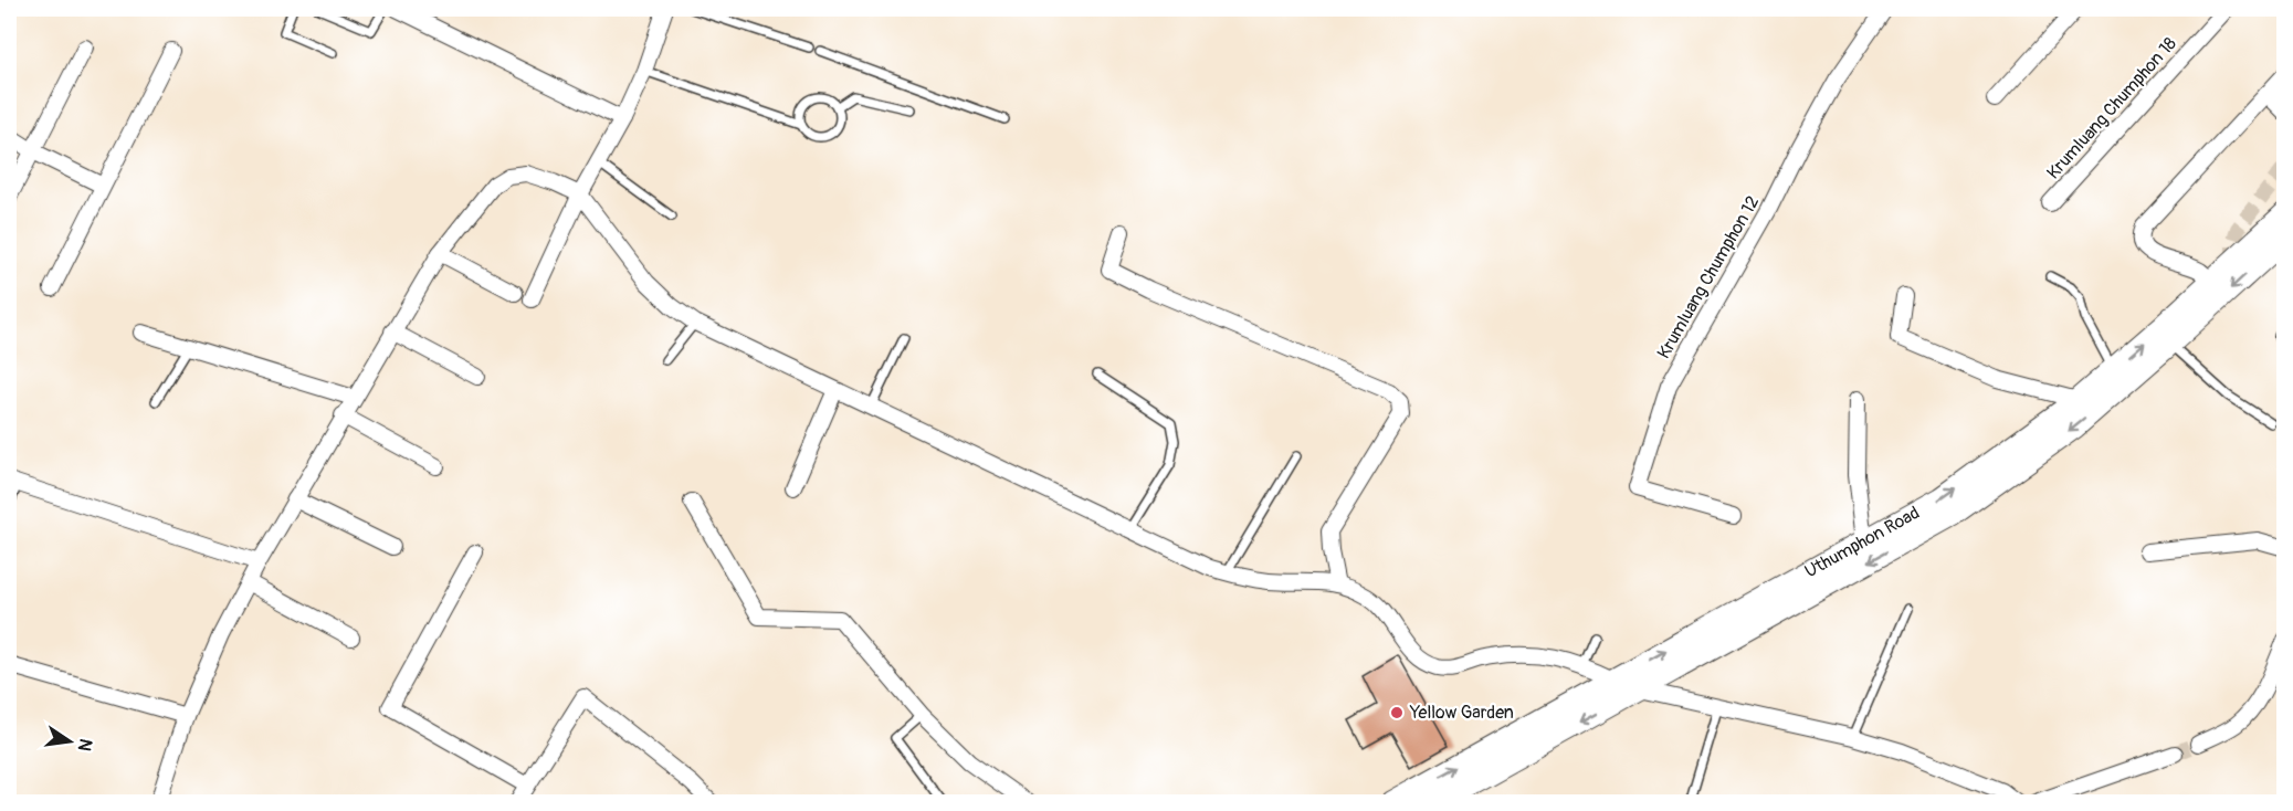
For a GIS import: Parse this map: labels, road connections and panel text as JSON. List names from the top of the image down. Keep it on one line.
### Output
{"streets":{"street":["Krumluang Chumphon 18","Krumluang Chumphon 12","Uthumphon Road"]},"places":["Yellow Garden"],"north":"right"}
